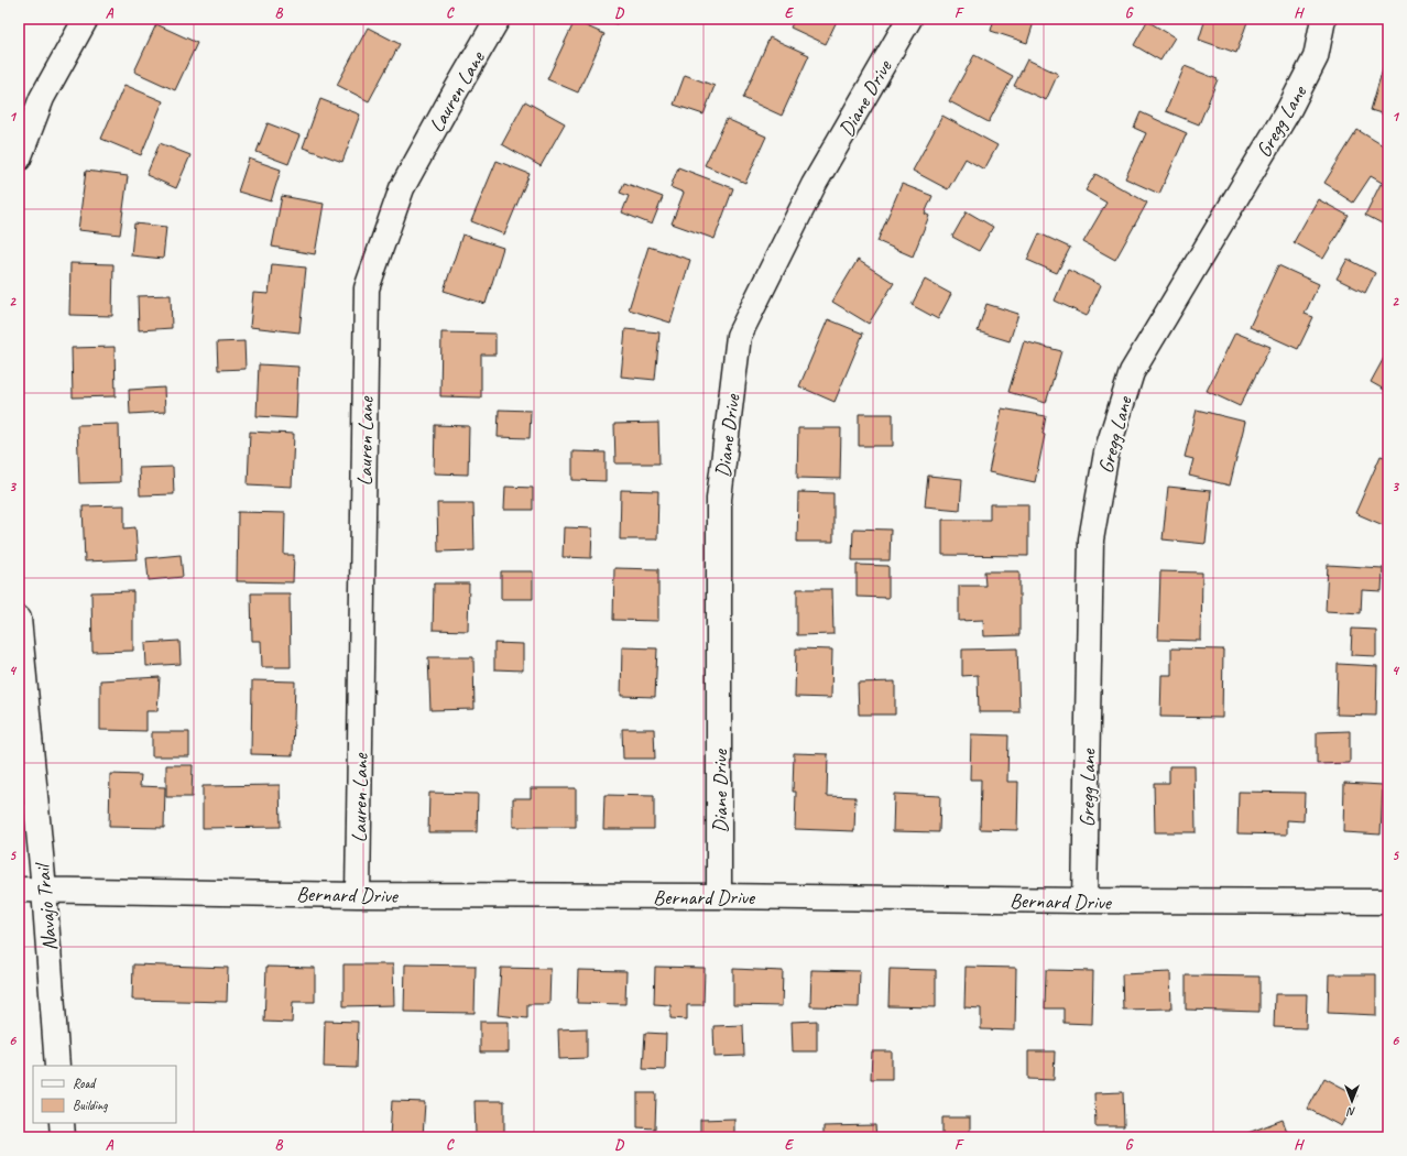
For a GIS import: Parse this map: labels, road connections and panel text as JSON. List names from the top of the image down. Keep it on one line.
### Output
{"streets":{"street":["Lauren Lane","Diane Drive","Gregg Lane","Bernard Drive","Navajo Trail"]},"crossings":[["Lauren Lane","Bernard Drive"],["Diane Drive","Bernard Drive"],["Gregg Lane","Bernard Drive"],["Bernard Drive","Navajo Trail"]],"legend":["Road","Building"],"north":"bottom","grid":{"columns":["A","B","C","D","E","F","G","H"],"rows":["1","2","3","4","5","6"]}}
